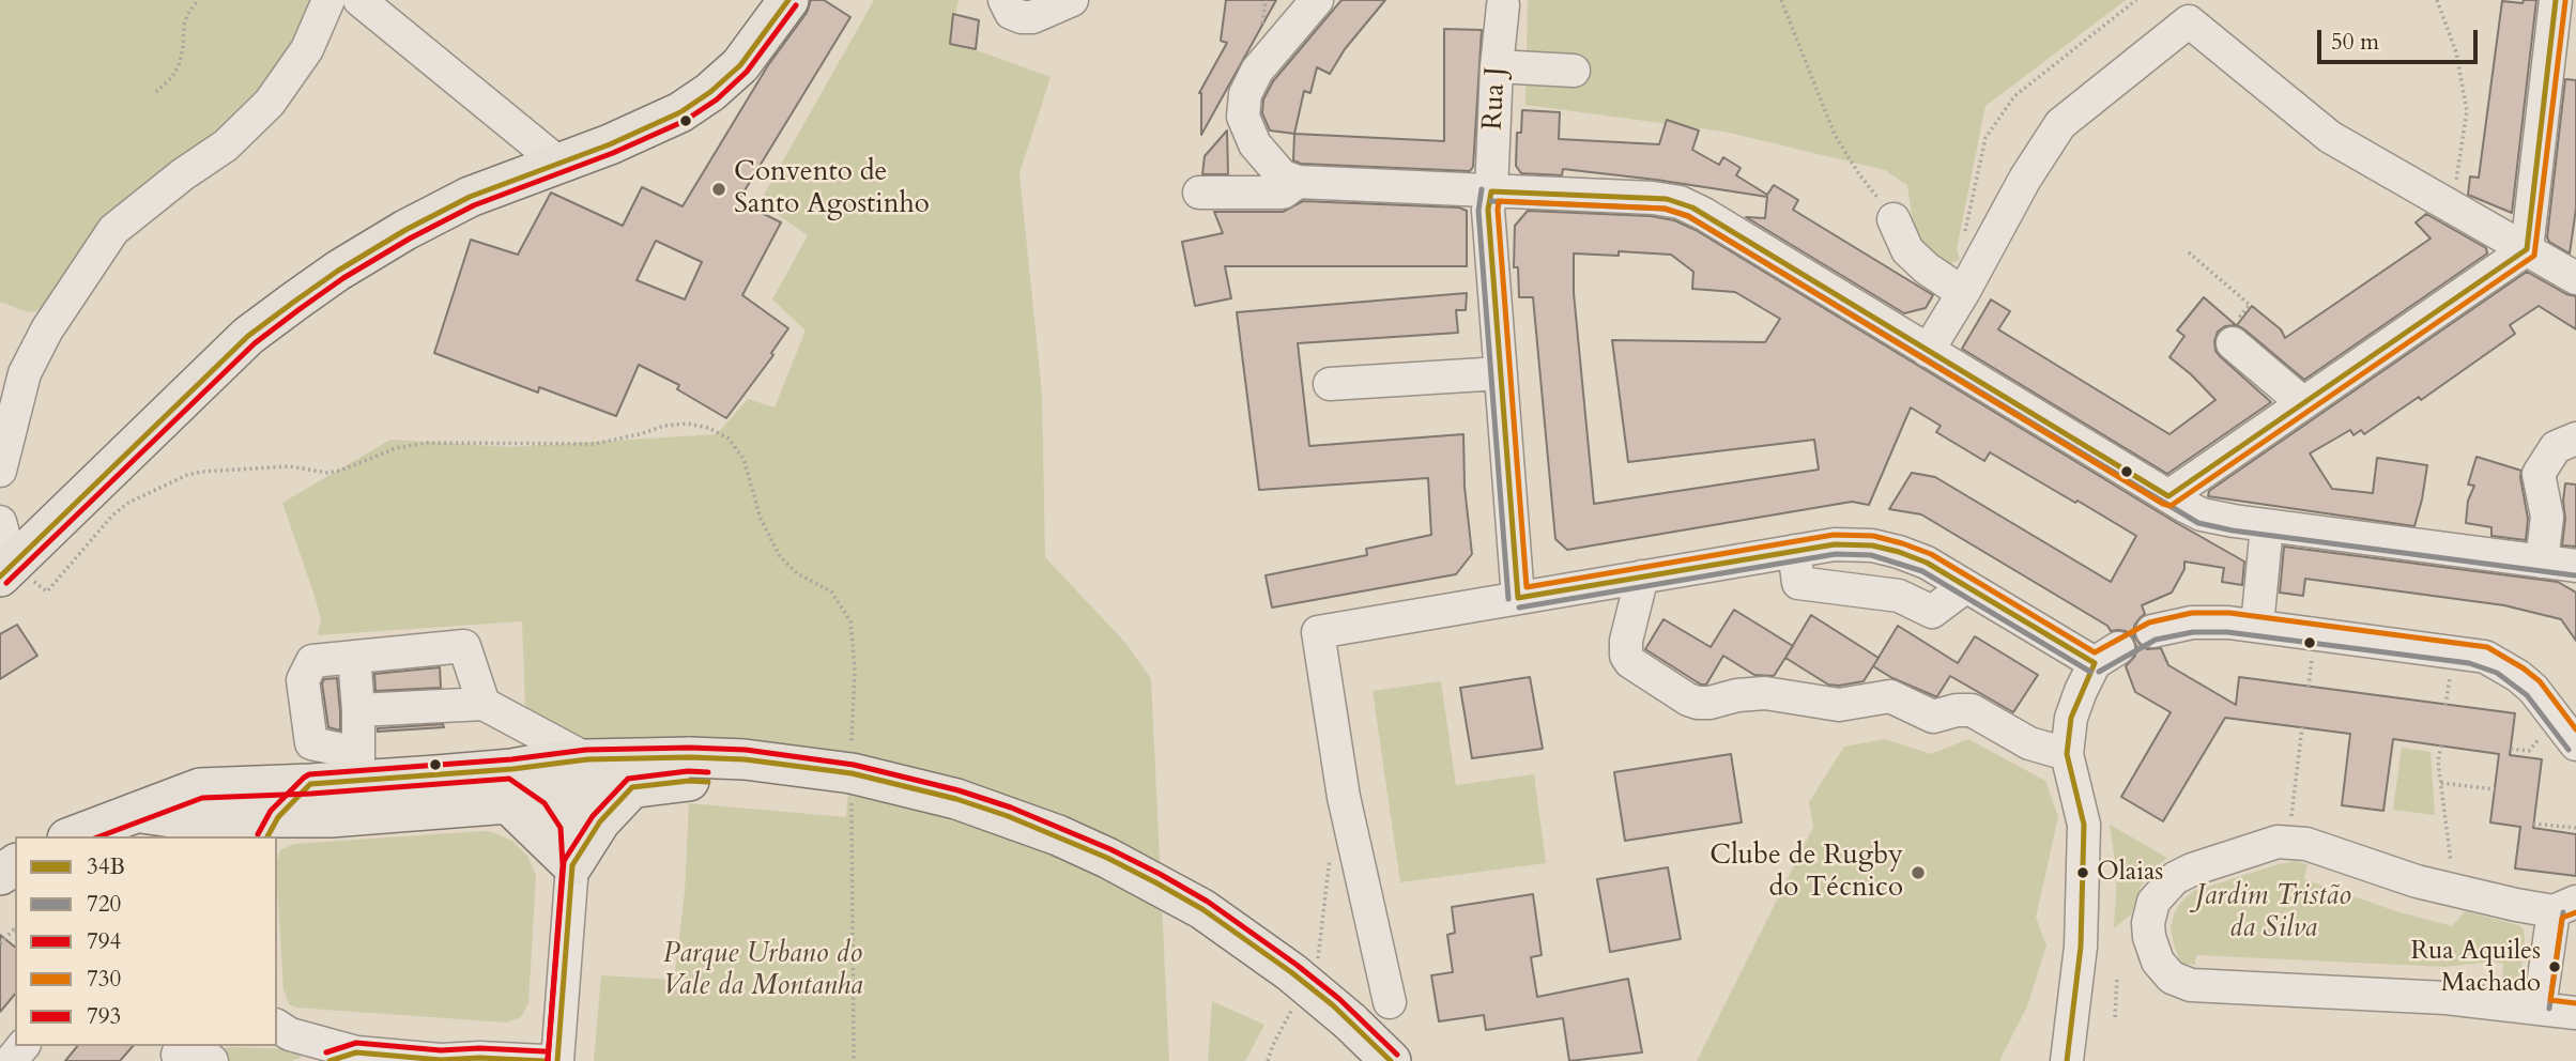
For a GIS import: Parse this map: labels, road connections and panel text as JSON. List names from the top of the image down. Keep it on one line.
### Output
{"streets":{"street":["Rua J"]},"parks":["Jardim Tristão da Silva","Parque Urbano do Vale da Montanha"],"places":["Convento de Santo Agostinho","Clube de Rugby do Técnico","Olaias","Rua Aquiles Machado"],"lines":["transit line 34B","transit line 730","transit line 794","transit line 720","transit line 793"],"legend":["34B","720","794","730","793"],"scale_bar":"50 m"}
